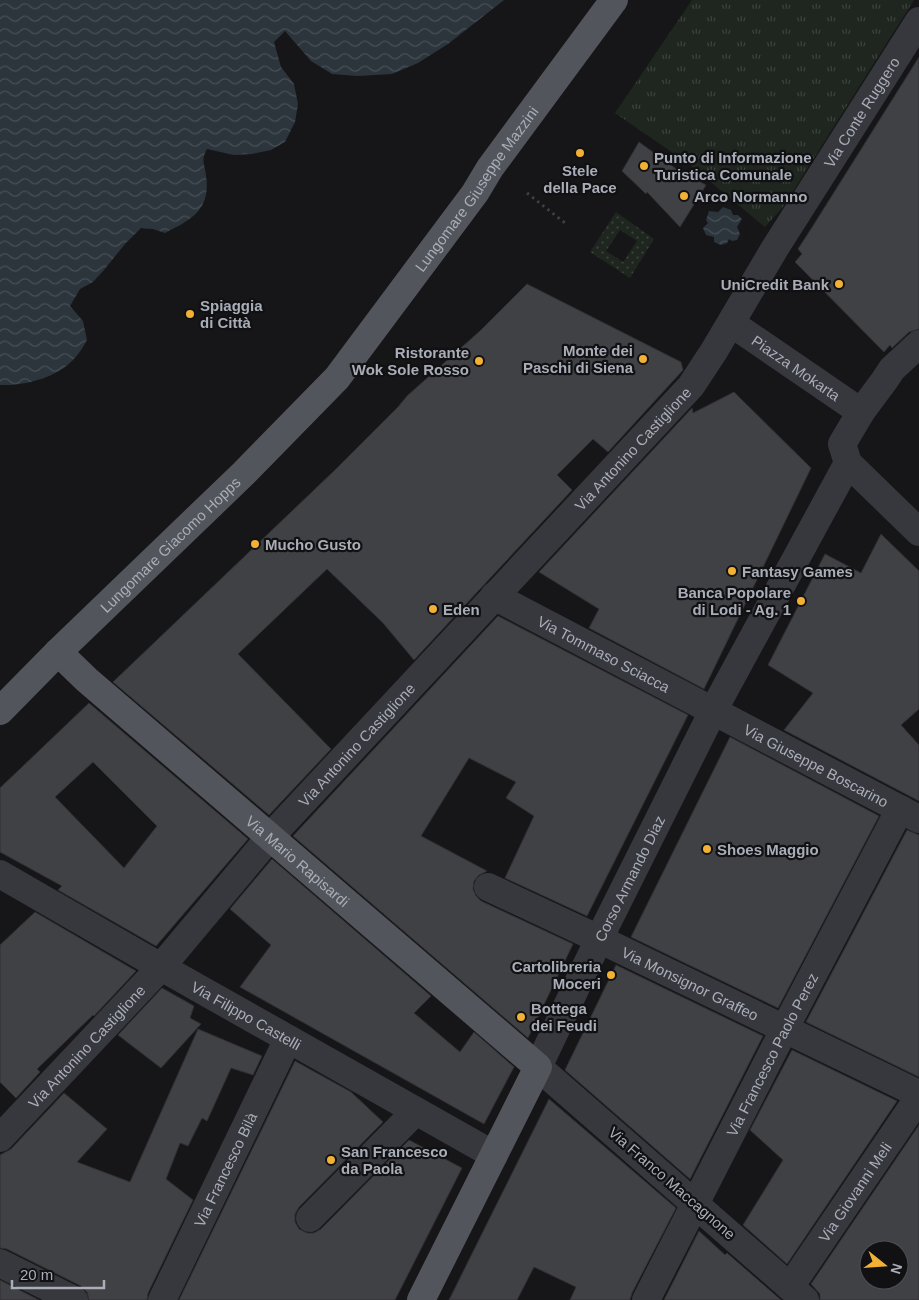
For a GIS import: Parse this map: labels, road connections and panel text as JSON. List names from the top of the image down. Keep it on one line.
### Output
{"streets":{"main road":["Lungomare Giuseppe Mazzini","Lungomare Giacomo Hopps","Via Mario Rapisardi","Corso Armando Diaz"],"street":["Via Conte Ruggero","Piazza Mokarta","Via Antonino Castiglione","Via Tommaso Sciacca","Via Giuseppe Boscarino","Via Monsignor Graffeo","Via Filippo Castelli","Via Francesco Paolo Perez","Via Francesco Bilà","Via Franco Maccagnone","Via Giovanni Meli"]},"crossings":[["Via Conte Ruggero","Piazza Mokarta"],["Via Conte Ruggero","Via Antonino Castiglione"],["Lungomare Giuseppe Mazzini","Lungomare Giacomo Hopps"],["Piazza Mokarta","Via Antonino Castiglione"],["Via Antonino Castiglione","Via Tommaso Sciacca"],["Via Antonino Castiglione","Via Mario Rapisardi"],["Via Antonino Castiglione","Via Filippo Castelli"],["Lungomare Giacomo Hopps","Via Mario Rapisardi"],["Via Tommaso Sciacca","Via Giuseppe Boscarino"],["Via Tommaso Sciacca","Corso Armando Diaz"],["Via Giuseppe Boscarino","Corso Armando Diaz"],["Via Giuseppe Boscarino","Via Francesco Paolo Perez"],["Via Mario Rapisardi","Corso Armando Diaz"],["Via Mario Rapisardi","Via Franco Maccagnone"],["Corso Armando Diaz","Via Monsignor Graffeo"],["Corso Armando Diaz","Via Filippo Castelli"],["Corso Armando Diaz","Via Franco Maccagnone"],["Via Monsignor Graffeo","Via Francesco Paolo Perez"],["Via Monsignor Graffeo","Via Giovanni Meli"],["Via Filippo Castelli","Via Francesco Bilà"],["Via Francesco Paolo Perez","Via Franco Maccagnone"],["Via Franco Maccagnone","Via Giovanni Meli"]],"places":["Stele della Pace","Punto di Informazione Turistica Comunale","Arco Normanno","UniCredit Bank","Spiaggia di Città","Monte dei Paschi di Siena","Ristorante Wok Sole Rosso","Mucho Gusto","Fantasy Games","Banca Popolare di Lodi - Ag. 1","Eden","Shoes Maggio","Cartolibreria Moceri","Bottega dei Feudi","San Francesco da Paola"],"scale_bar":"20 m","north":"right"}
